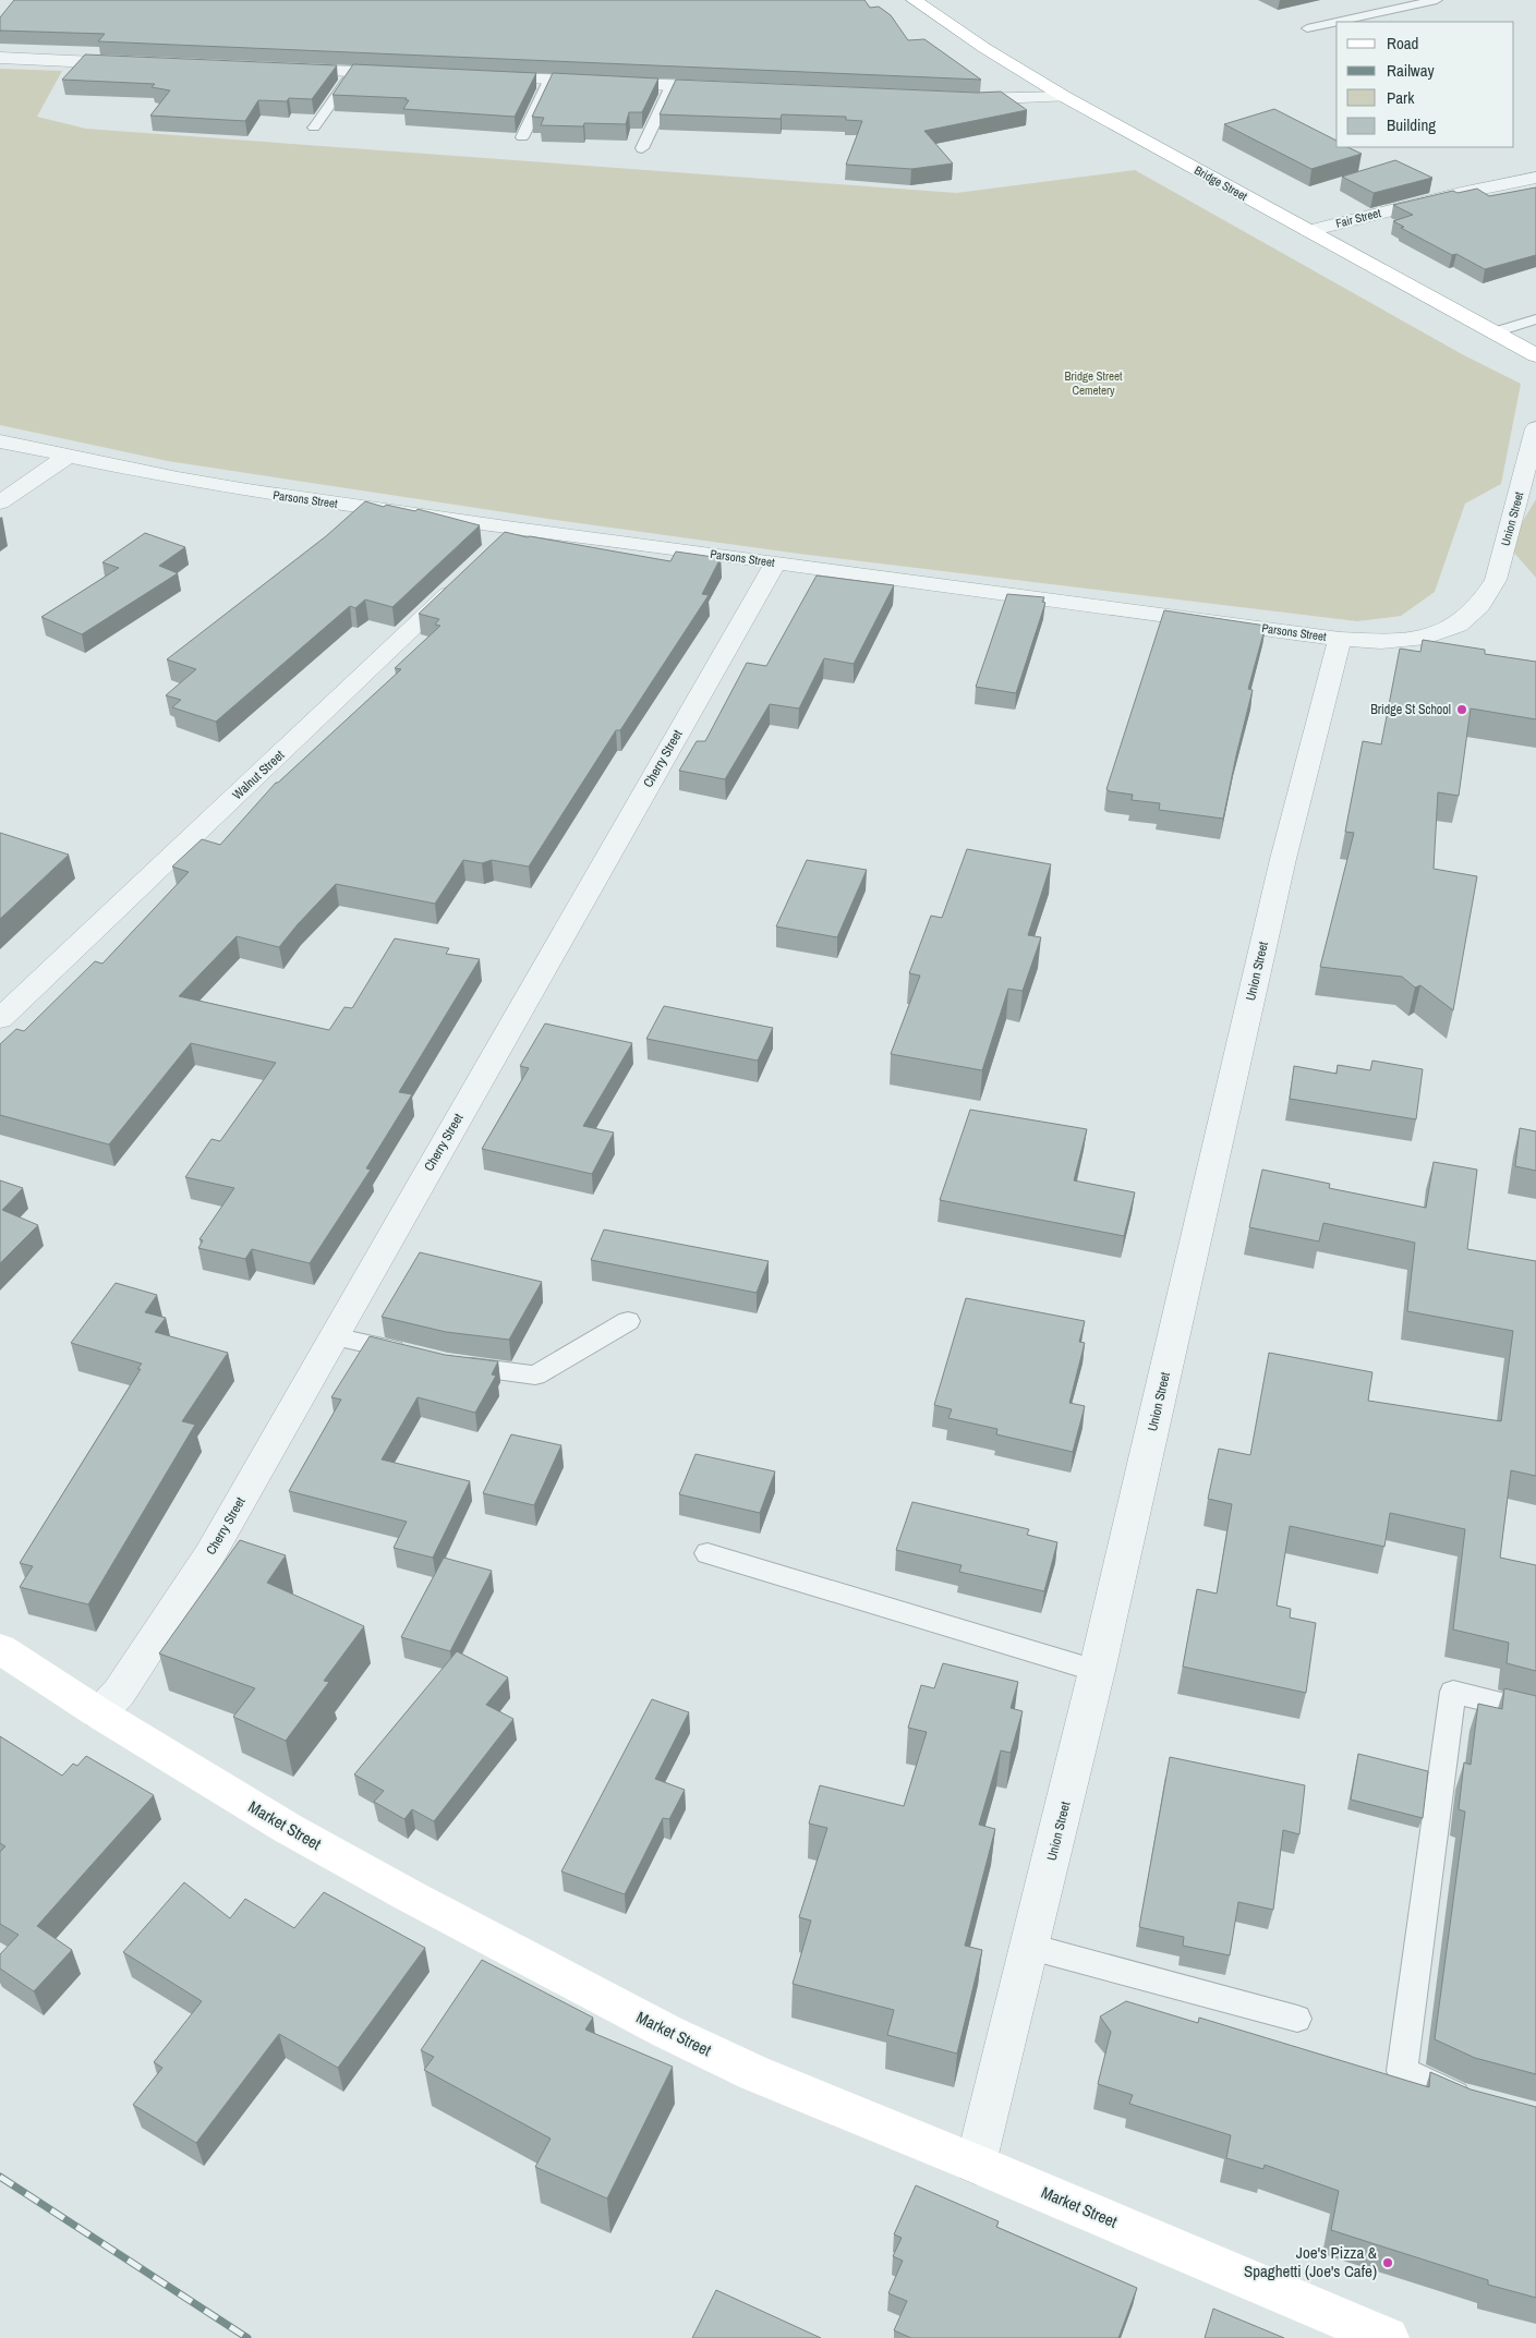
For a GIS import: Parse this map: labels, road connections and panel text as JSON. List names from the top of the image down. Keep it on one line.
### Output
{"streets":{"main road":["Bridge Street","Market Street"],"street":["Fair Street","Parsons Street","Union Street","Cherry Street","Walnut Street"]},"crossings":[["Bridge Street","Fair Street"],["Parsons Street","Union Street"],["Parsons Street","Cherry Street"],["Union Street","Market Street"],["Cherry Street","Market Street"]],"parks":["Bridge Street Cemetery"],"places":["Bridge St School","Joe's Pizza & Spaghetti (Joe's Cafe)"],"legend":["Road","Railway","Park","Building"]}
